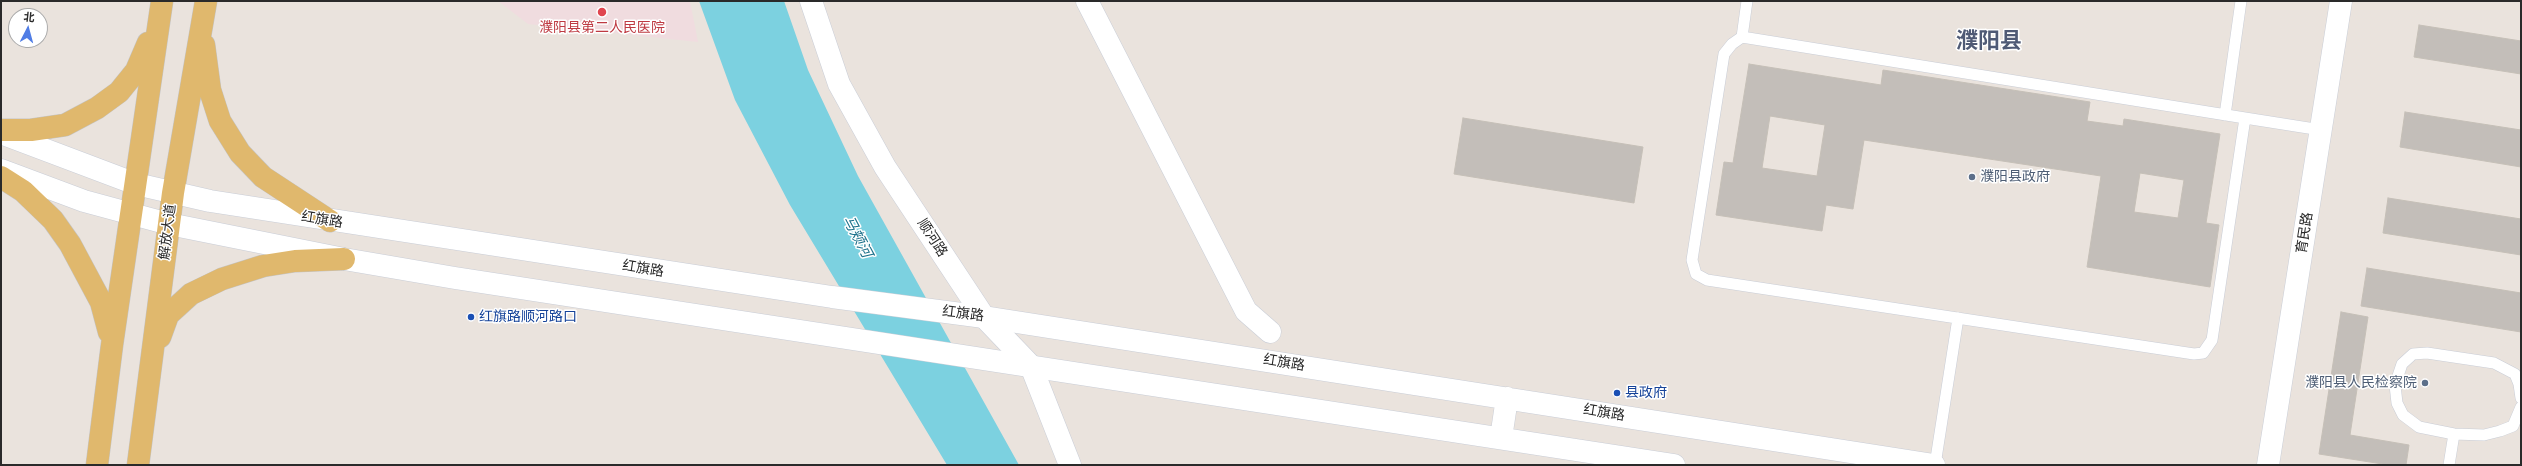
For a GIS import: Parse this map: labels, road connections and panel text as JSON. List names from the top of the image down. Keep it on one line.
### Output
{"streets":{"main road":["红旗路","解放大道","育民路","顺河路"]},"crossings":[["红旗路","解放大道"],["红旗路","顺河路"]],"districts":["濮阳县"],"water":["马颊河"],"places":["濮阳县第二人民医院","濮阳县政府","红旗路顺河路口","濮阳县人民检察院","县政府"],"north":"top"}
